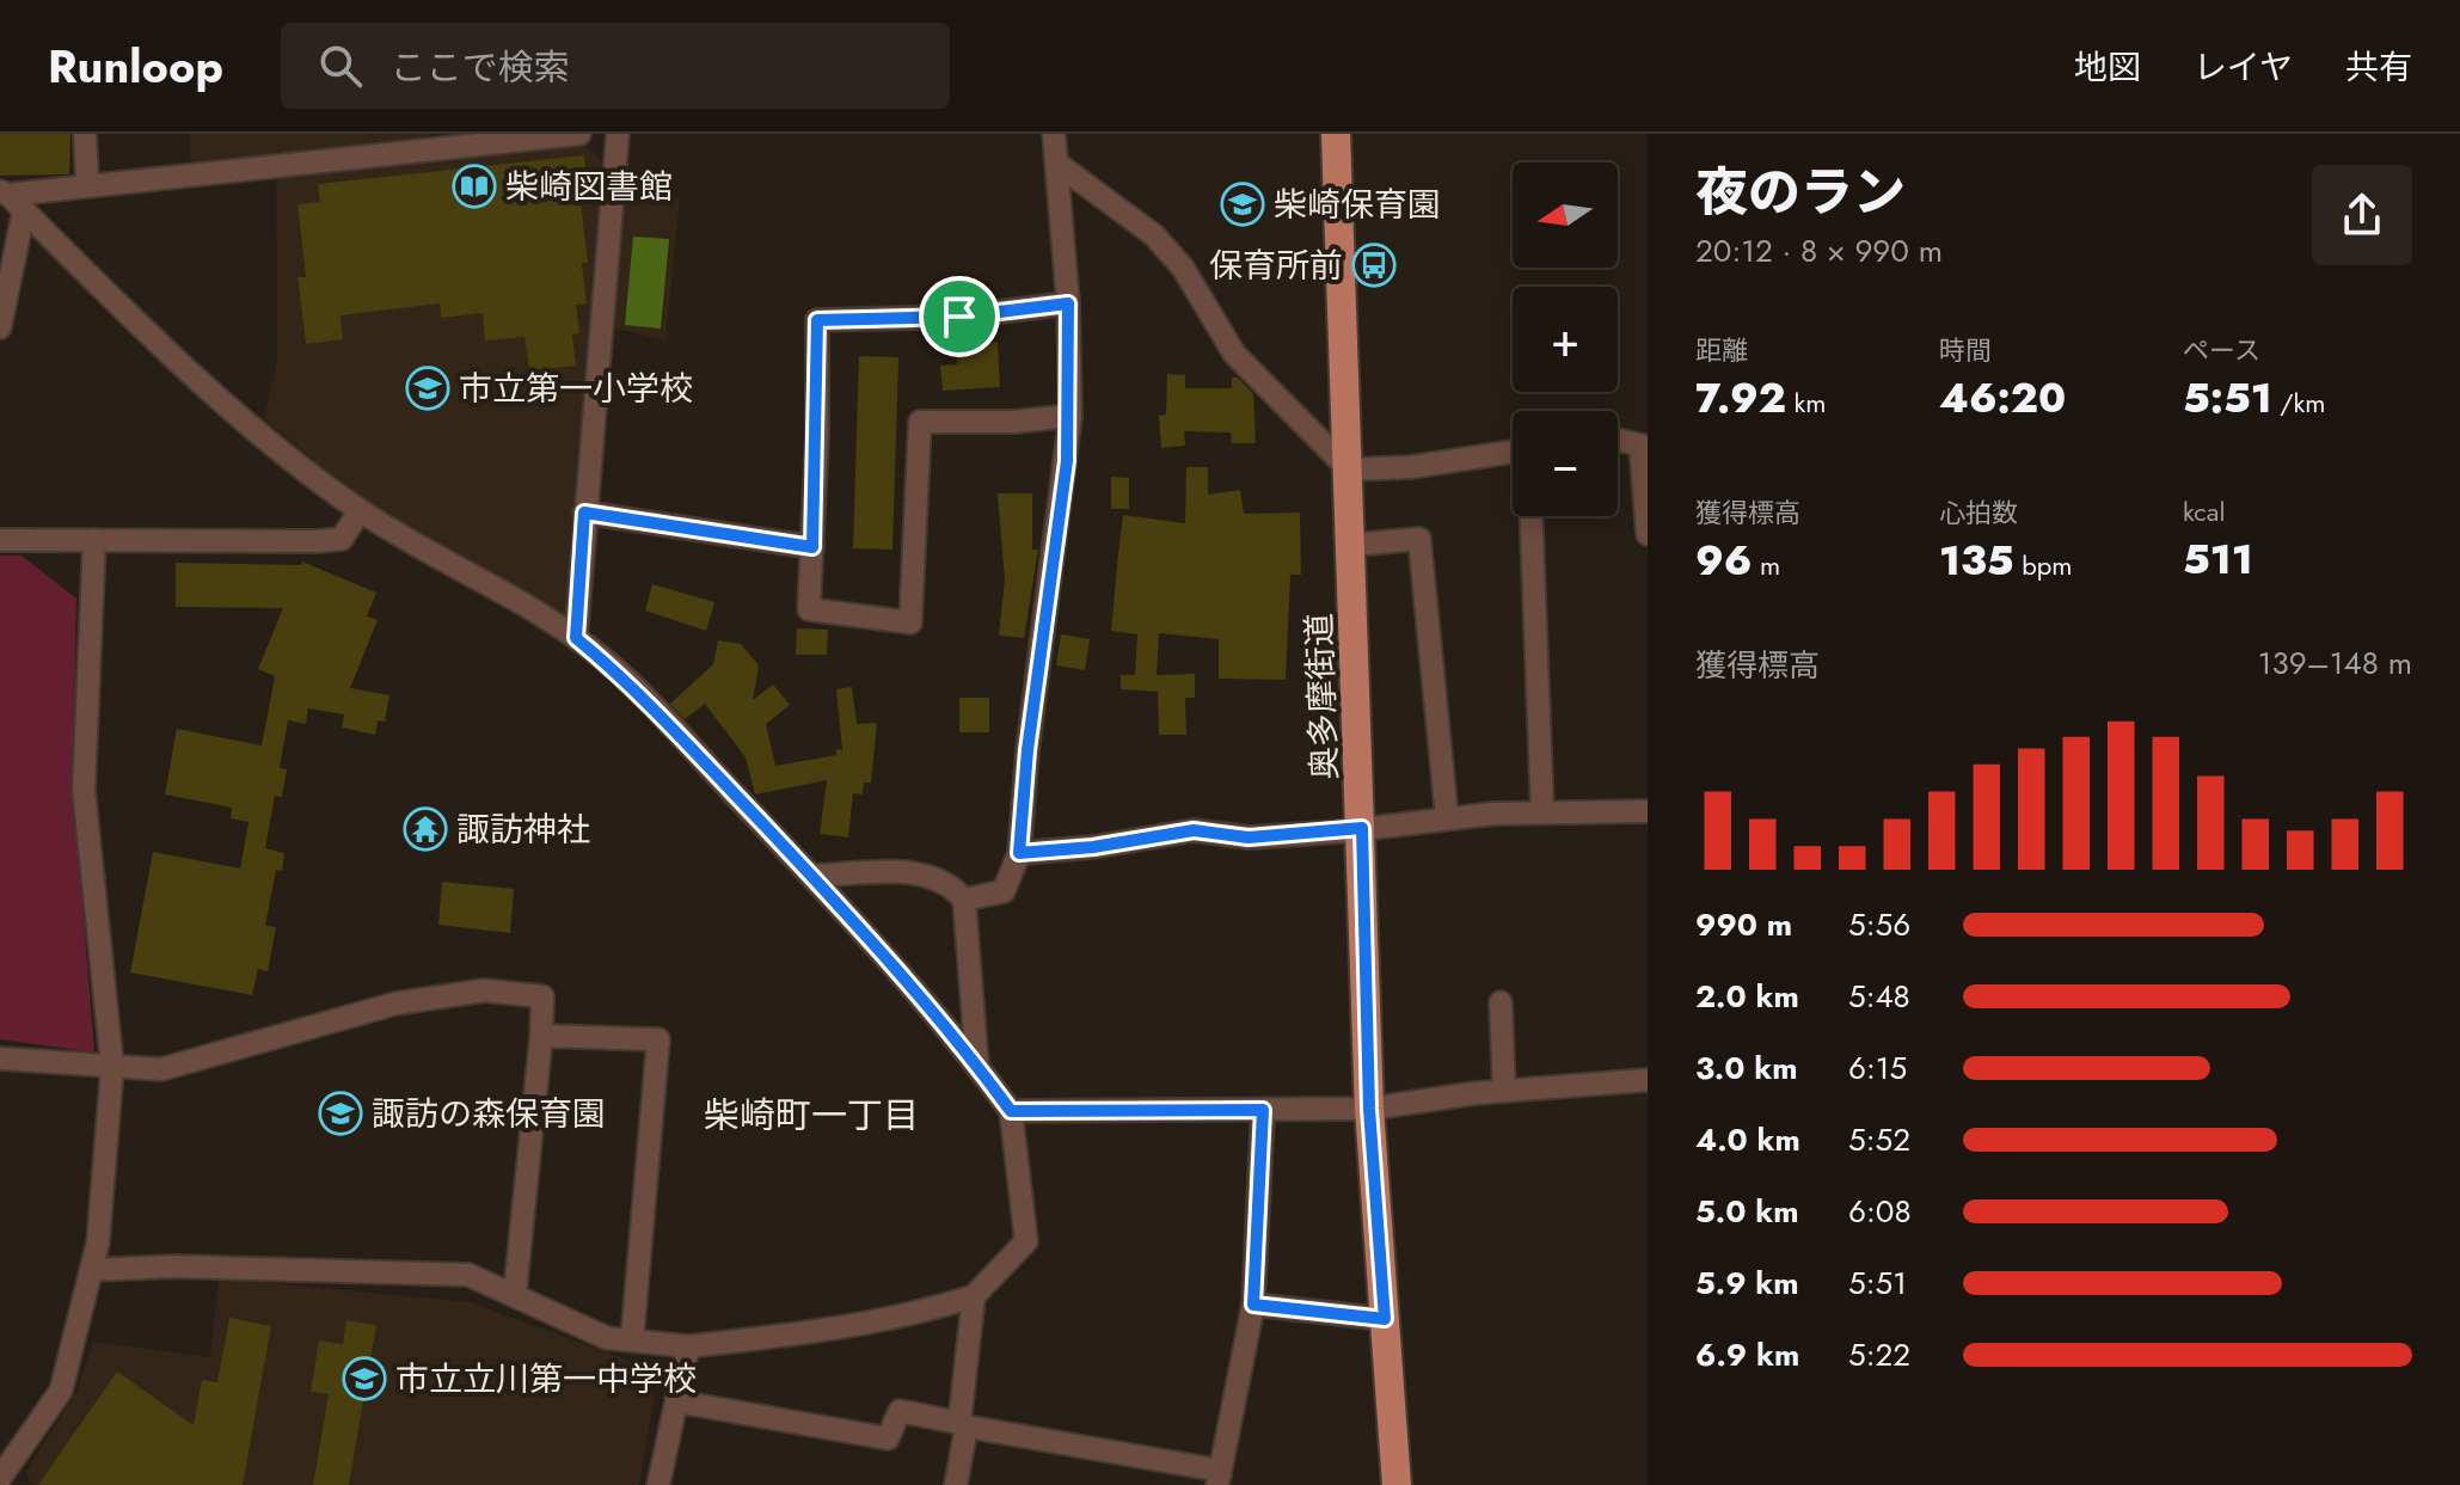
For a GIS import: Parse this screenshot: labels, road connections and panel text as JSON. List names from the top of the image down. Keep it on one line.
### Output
{"streets":{"main road":["奥多摩街道"]},"districts":["柴崎町一丁目"],"places":{"library":["柴崎図書館"],"school or university":["柴崎保育園","市立第一小学校","諏訪の森保育園","市立立川第一中学校"],"bus stop":["保育所前"],"temple":["諏訪神社"]},"north":"left","page":{"header":"Runloop","search":"ここで検索","nav":["地図","レイヤ","共有"],"heading":["夜のラン","20:12 · 8 × 990 m"],"map_buttons":["+","−"],"stats":[["距離","7.92 km"],["時間","46:20"],["ペース","5:51 /km"],["獲得標高","96 m"],["心拍数","135 bpm"],["kcal","511"]],"chart":["獲得標高","139–148 m"],"list":[{"name":"990 m","note":"5:56"},{"name":"2.0 km","note":"5:48"},{"name":"3.0 km","note":"6:15"},{"name":"4.0 km","note":"5:52"},{"name":"5.0 km","note":"6:08"},{"name":"5.9 km","note":"5:51"},{"name":"6.9 km","note":"5:22"}]}}
